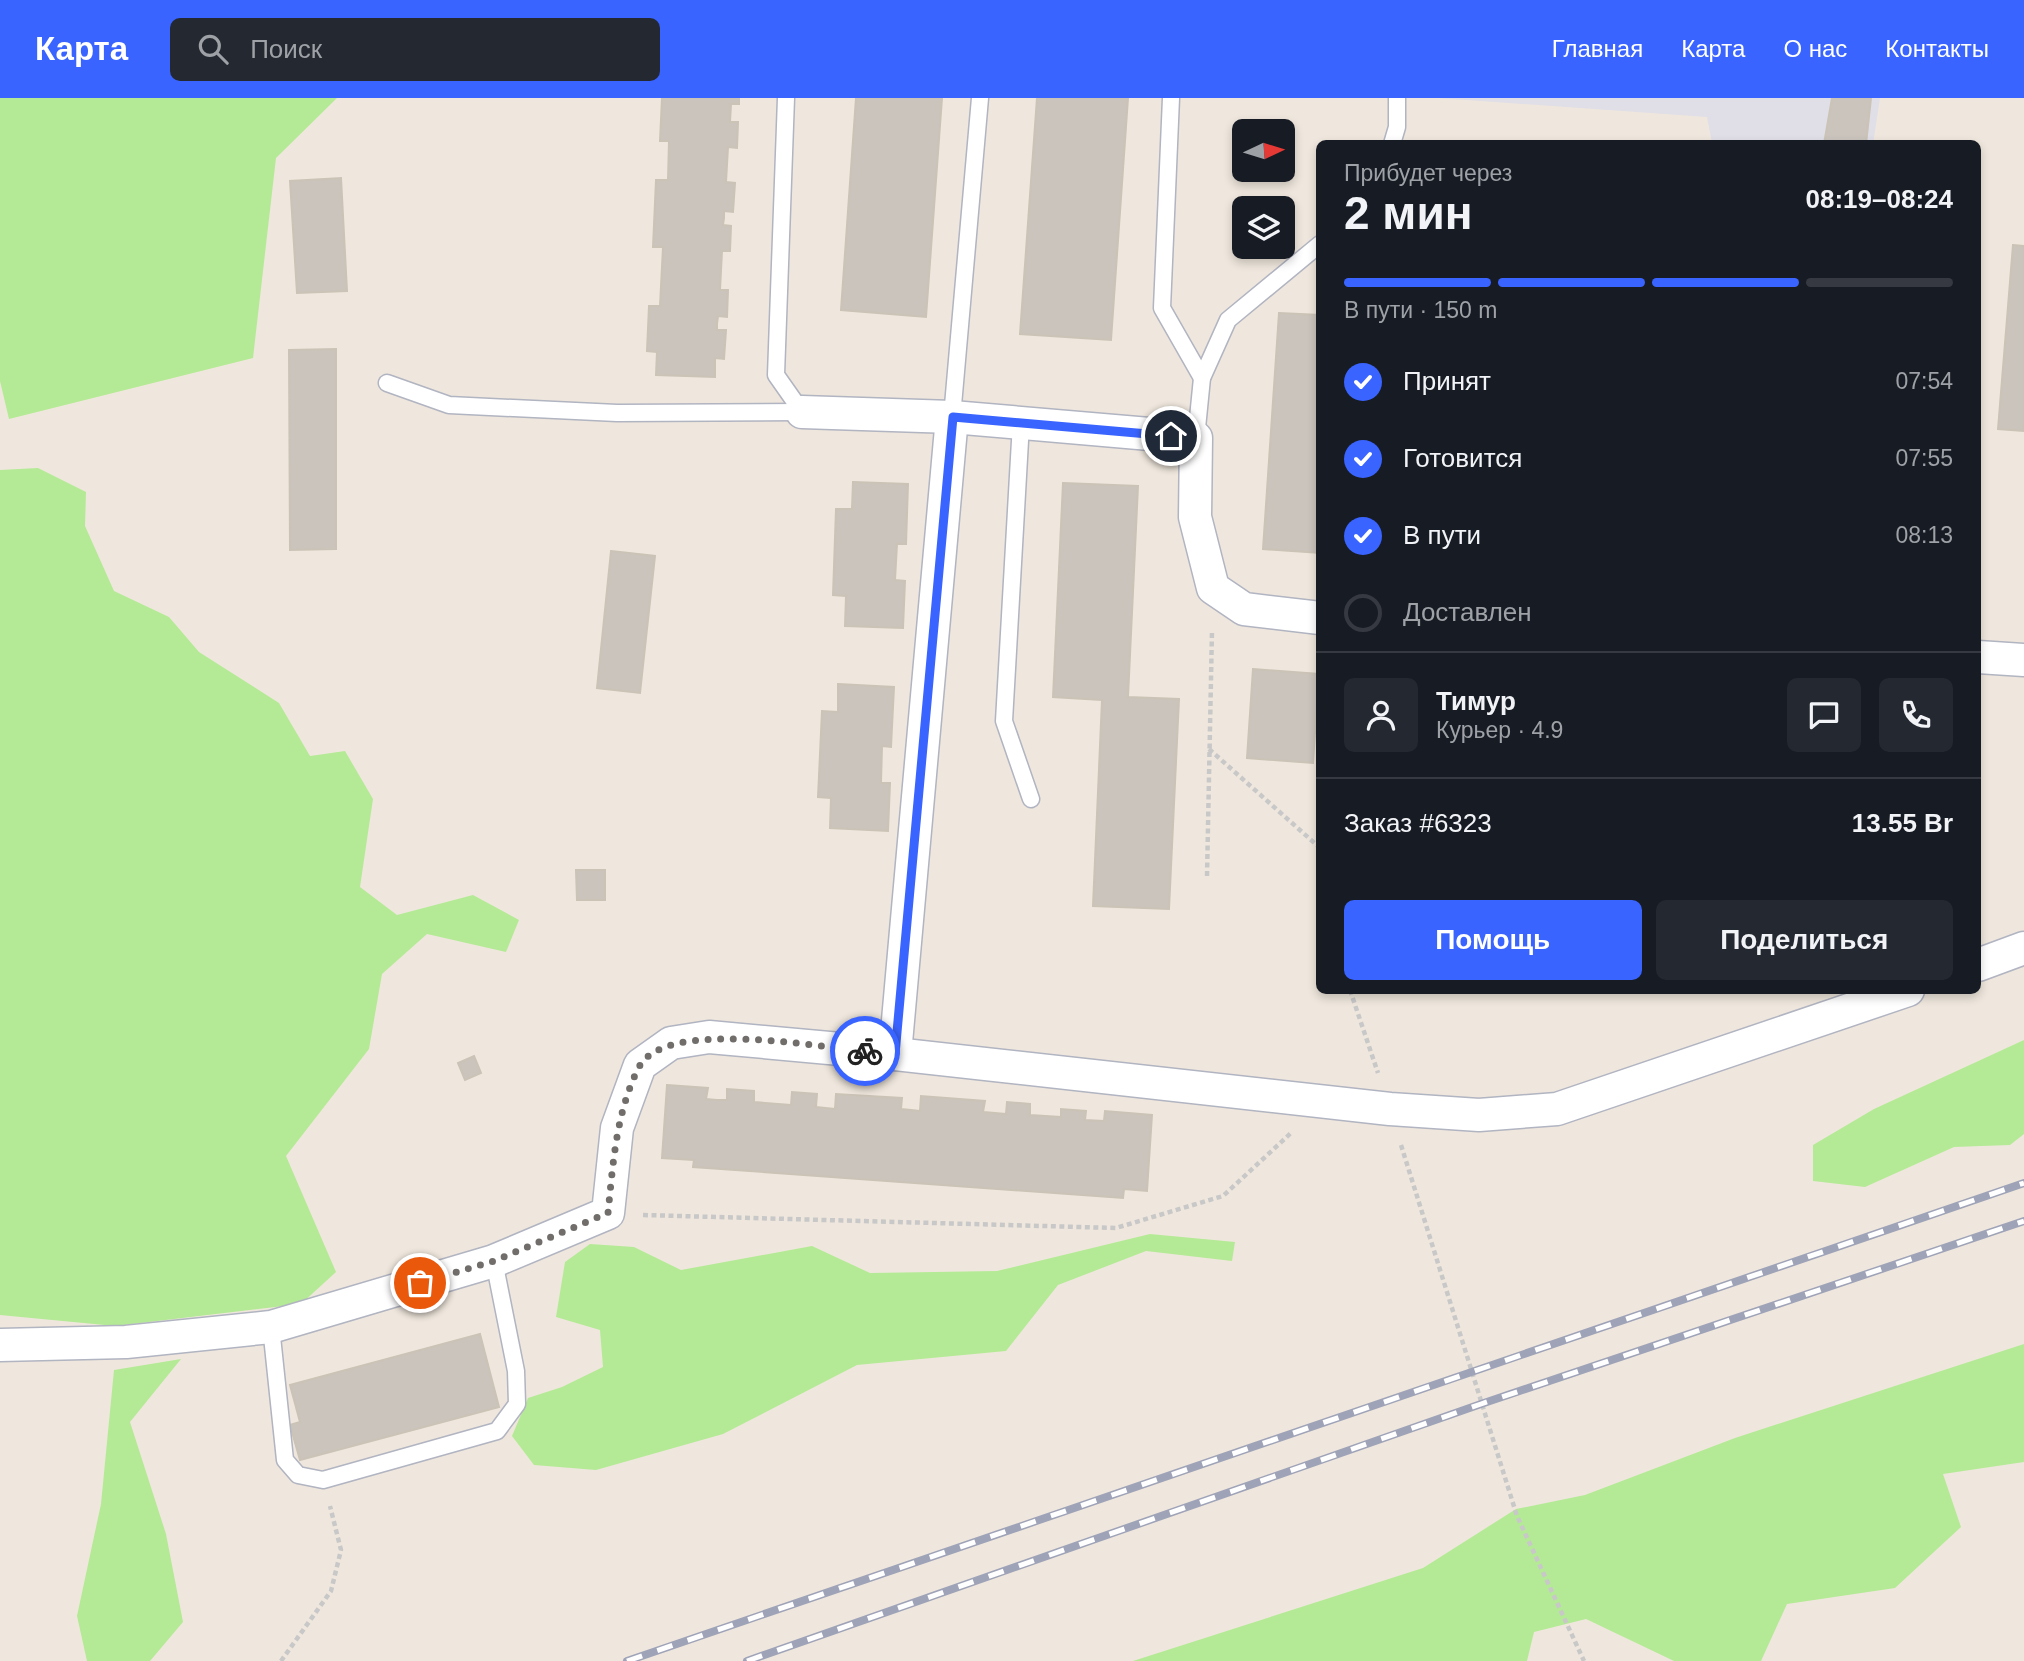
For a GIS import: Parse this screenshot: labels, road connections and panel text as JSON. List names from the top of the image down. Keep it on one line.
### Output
{"north":"right","page":{"header":"Карта","search":"Поиск","nav":["Главная","Карта","О нас","Контакты"],"heading":["2 мин","Прибудет через","08:19–08:24"],"panel":["Тимур","Курьер · 4.9","Заказ #6323","13.55 Br"],"bar":"В пути · 150 m","list":[["Принят","07:54"],["Готовится","07:55"],["В пути","08:13"],"Доставлен"],"buttons":["Помощь","Поделиться"]}}
